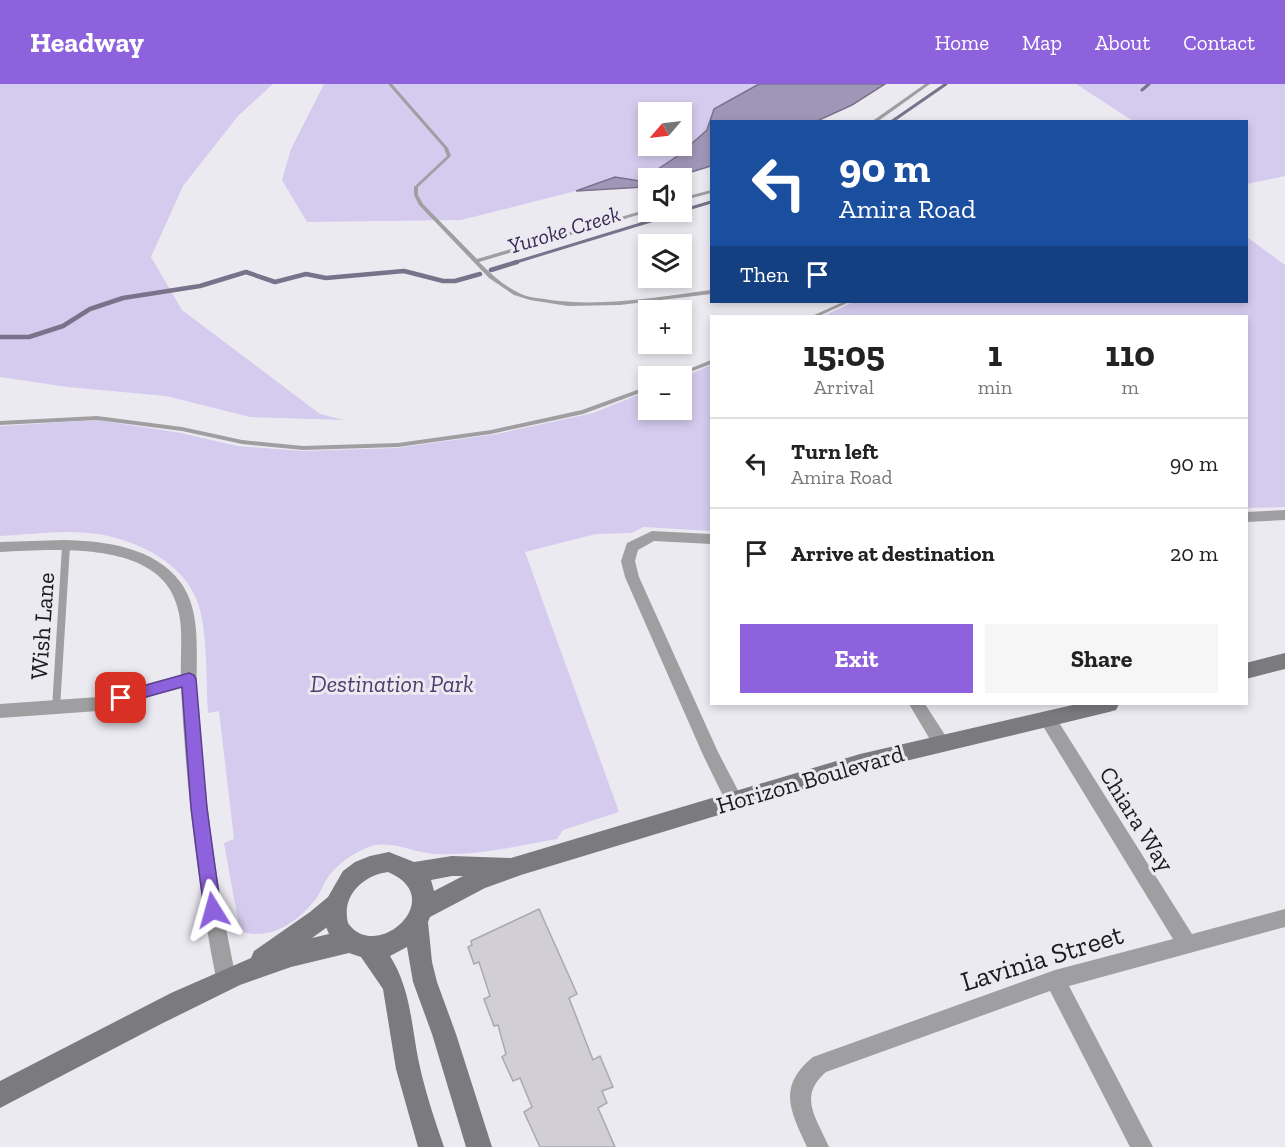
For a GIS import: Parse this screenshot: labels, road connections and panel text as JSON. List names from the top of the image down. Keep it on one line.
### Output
{"streets":{"street":["Horizon Boulevard","Chiara Way","Lavinia Street"],"lane":["Wish Lane"]},"crossings":[["Horizon Boulevard","Chiara Way"],["Chiara Way","Lavinia Street"]],"water":["Yuroke Creek"],"parks":["Destination Park"],"north":"bottom left","page":{"header":"Headway","nav":["Home","Map","About","Contact"],"map_buttons":["+","−"],"turn":["90 m","Amira Road"],"then":"Then","eta":["15:05","Arrival","1","min","110","m"],"list":[{"name":"Turn left","note":"Amira Road","value":"90 m"},{"name":"Arrive at destination","value":"20 m"}],"buttons":["Exit","Share"]}}
